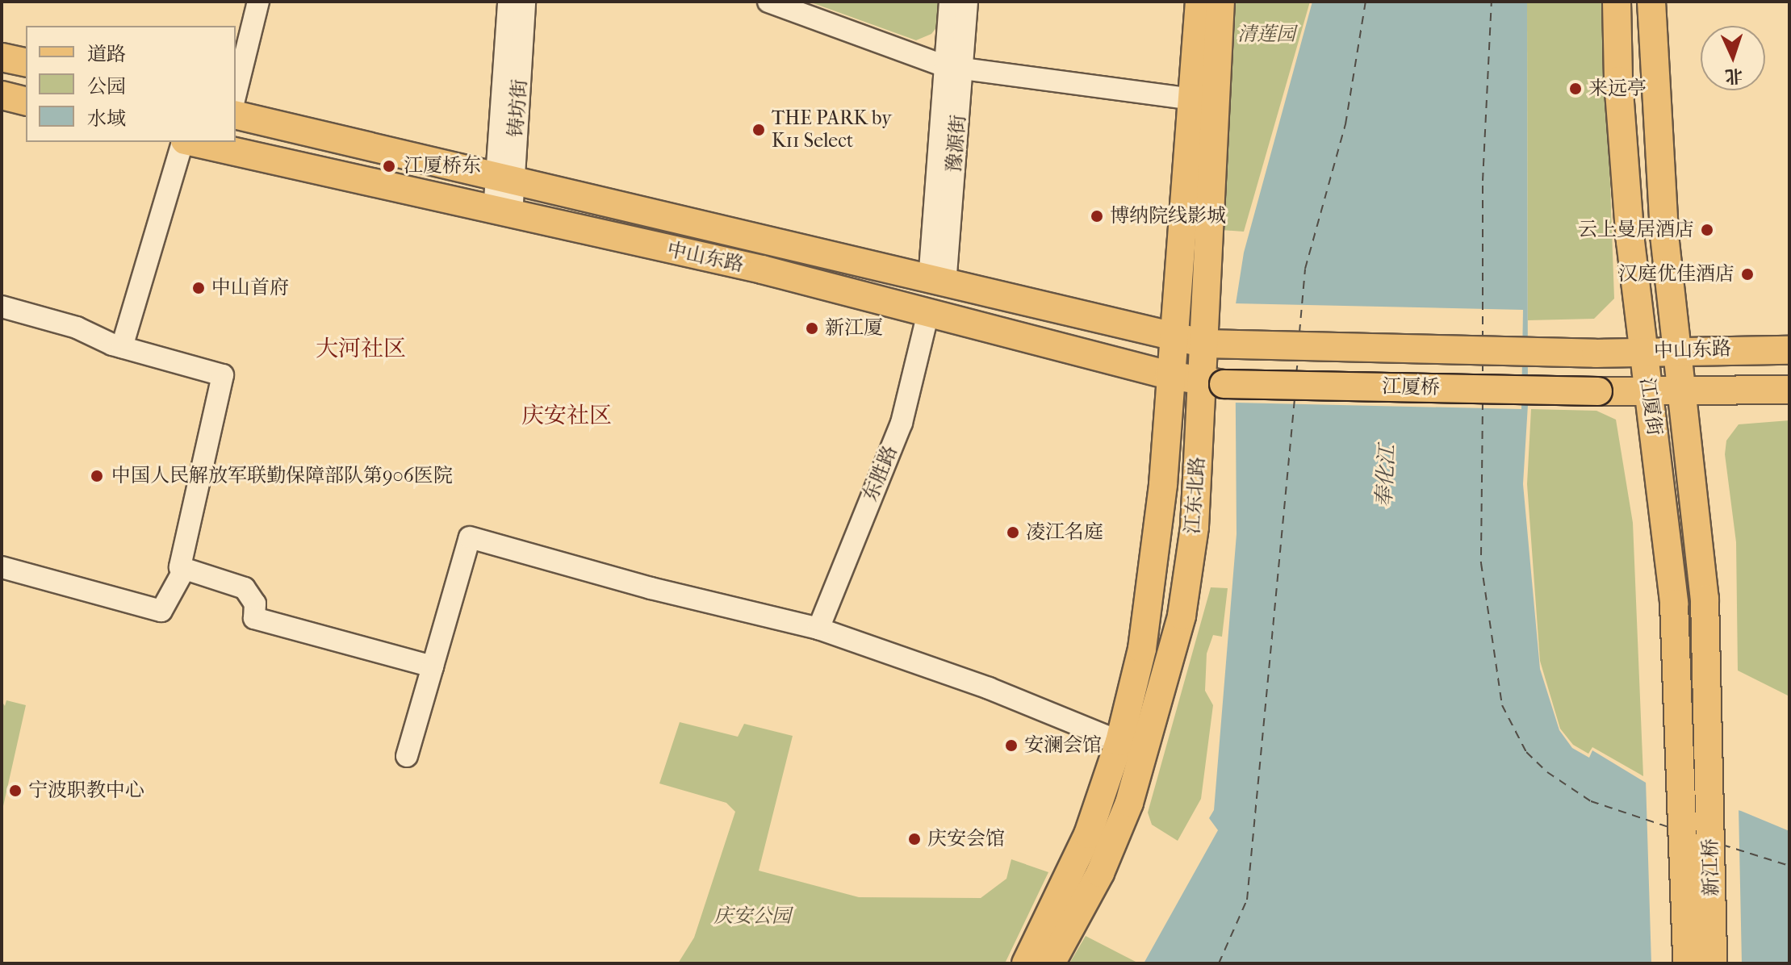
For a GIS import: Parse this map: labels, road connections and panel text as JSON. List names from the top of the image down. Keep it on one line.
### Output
{"streets":{"main road":["中山东路","江厦桥","江厦街","江东北路","新江桥"],"street":["铸坊街","豫源街","东胜路"]},"crossings":[["铸坊街","中山东路"],["豫源街","中山东路"],["中山东路","江厦桥"],["中山东路","江厦街"],["中山东路","东胜路"],["中山东路","江东北路"],["江厦桥","江东北路"],["江厦街","新江桥"]],"districts":["大河社区","庆安社区"],"water":["奉化江"],"parks":["清莲园","庆安公园"],"places":["来远亭","THE PARK by K11 Select","江厦桥东","博纳院线影城","云上曼居酒店","汉庭优佳酒店","中山首府","新江厦","中国人民解放军联勤保障部队第906医院","凌江名庭","安澜会馆","宁波职教中心","庆安会馆"],"legend":["道路","公园","水域"],"north":"bottom"}
